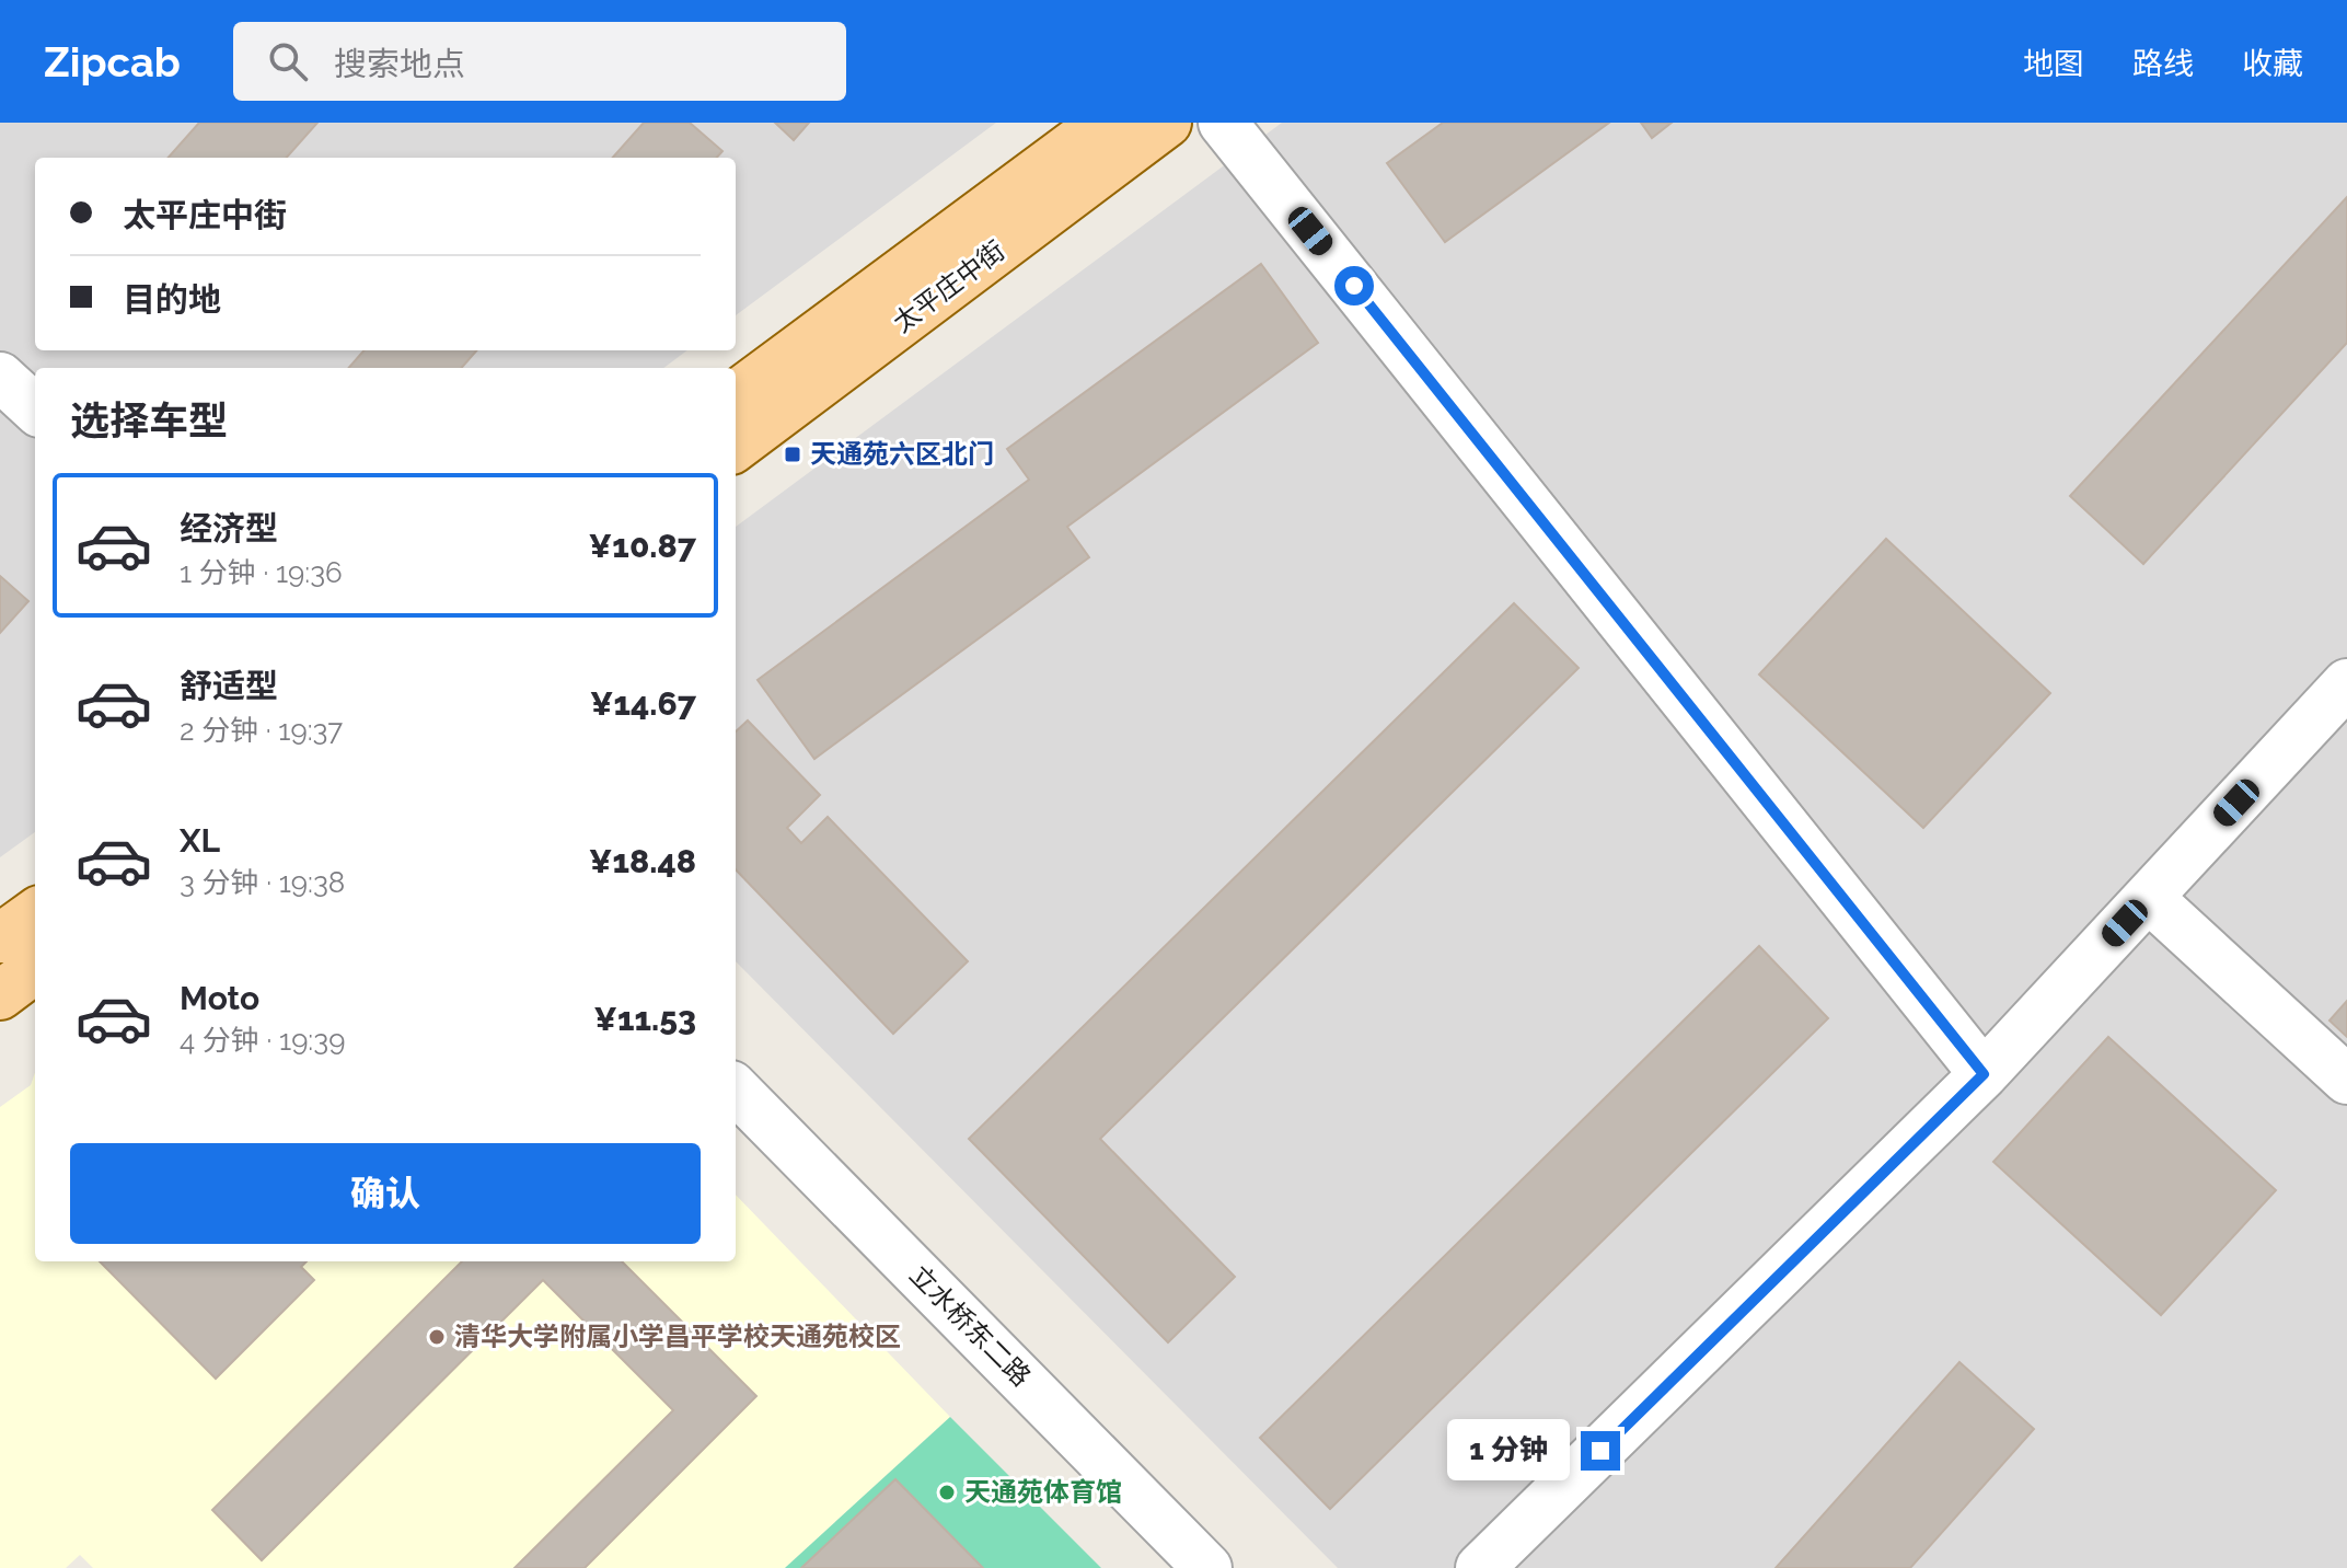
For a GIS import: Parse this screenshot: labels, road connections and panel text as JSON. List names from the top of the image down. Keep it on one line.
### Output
{"streets":{"main road":["太平庄中街"],"street":["立水桥东二路"]},"places":{"transit":["天通苑六区北门"],"other":["清华大学附属小学昌平学校天通苑校区","天通苑体育馆"]},"page":{"header":"Zipcab","search":"搜索地点","nav":["地图","路线","收藏"],"banner":["太平庄中街","目的地"],"heading":"选择车型","list":[{"name":"经济型","note":"1 分钟 · 19:36","value":"¥10.87"},{"name":"舒适型","note":"2 分钟 · 19:37","value":"¥14.67"},{"name":"XL","note":"3 分钟 · 19:38","value":"¥18.48"},{"name":"Moto","note":"4 分钟 · 19:39","value":"¥11.53"}],"buttons":"确认","bubble":"1 分钟"}}
